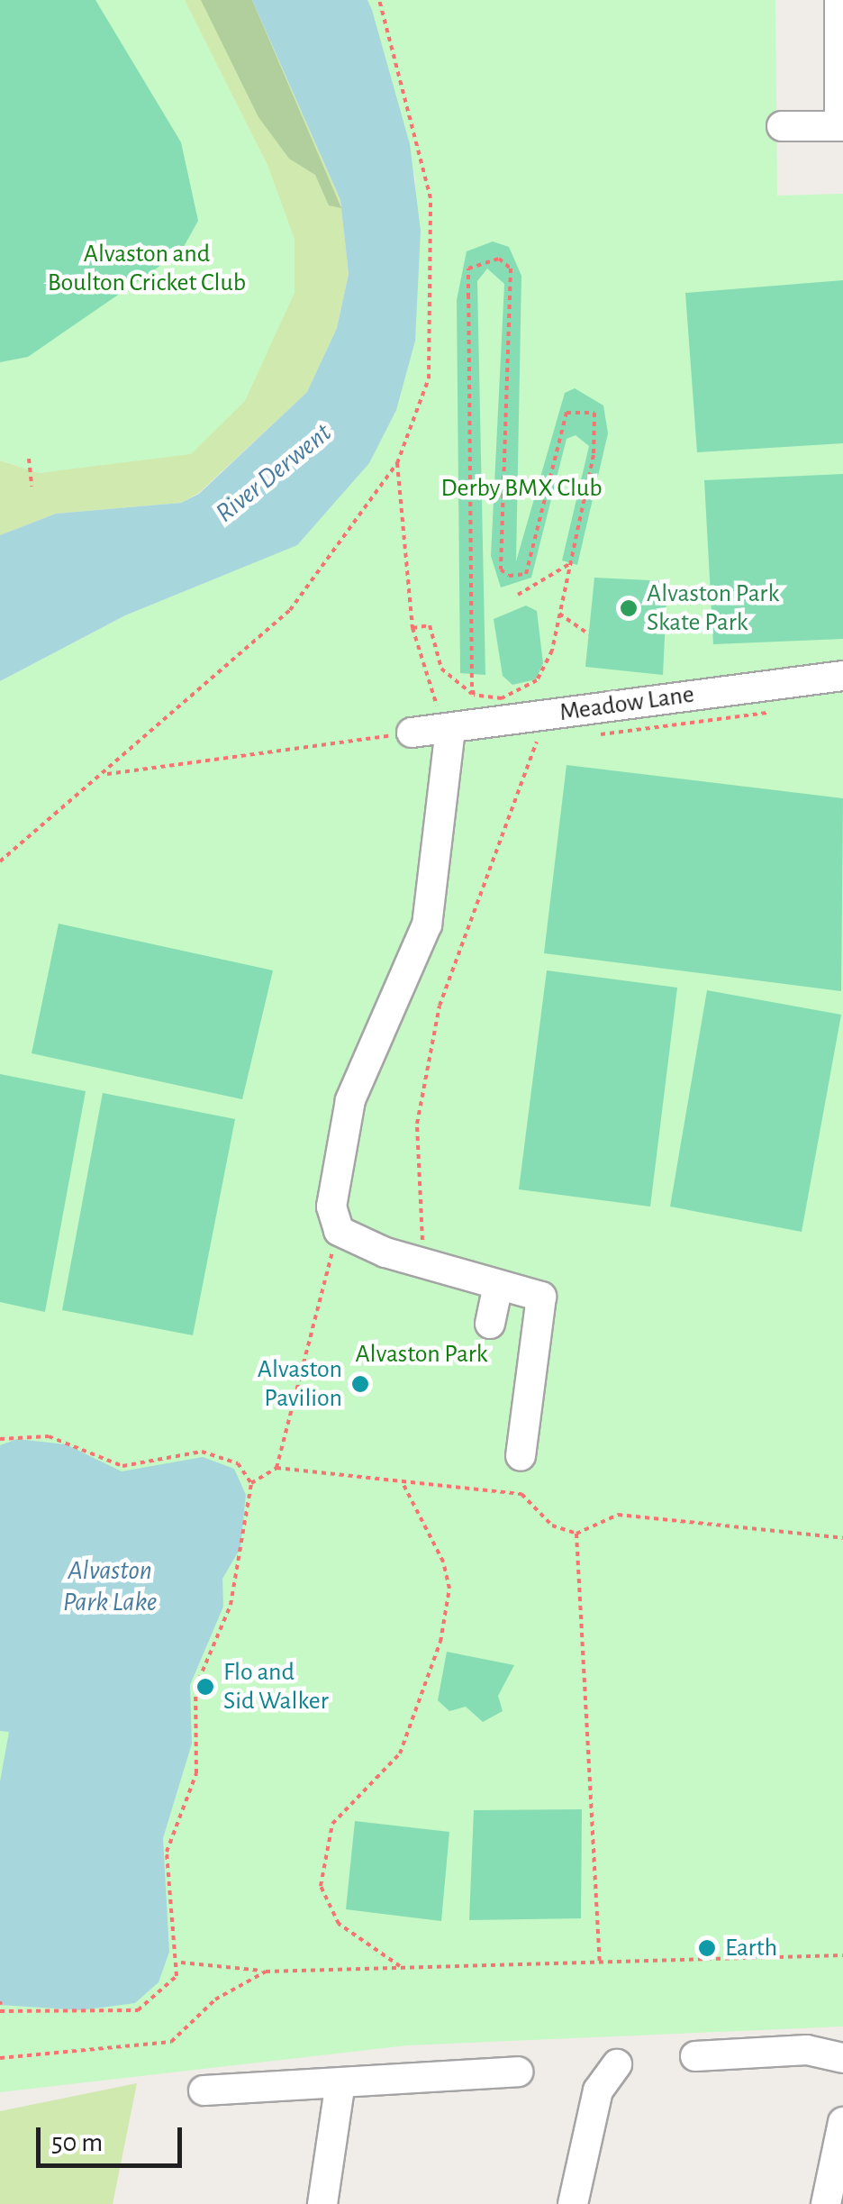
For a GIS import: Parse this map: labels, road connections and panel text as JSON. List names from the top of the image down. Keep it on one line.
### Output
{"streets":{"street":["Meadow Lane"]},"water":["River Derwent","Alvaston Park Lake"],"parks":["Alvaston and Boulton Cricket Club","Derby BMX Club","Alvaston Park"],"places":["Alvaston Park Skate Park","Alvaston Pavilion","Flo and Sid Walker","Earth"],"scale_bar":"50 m"}
